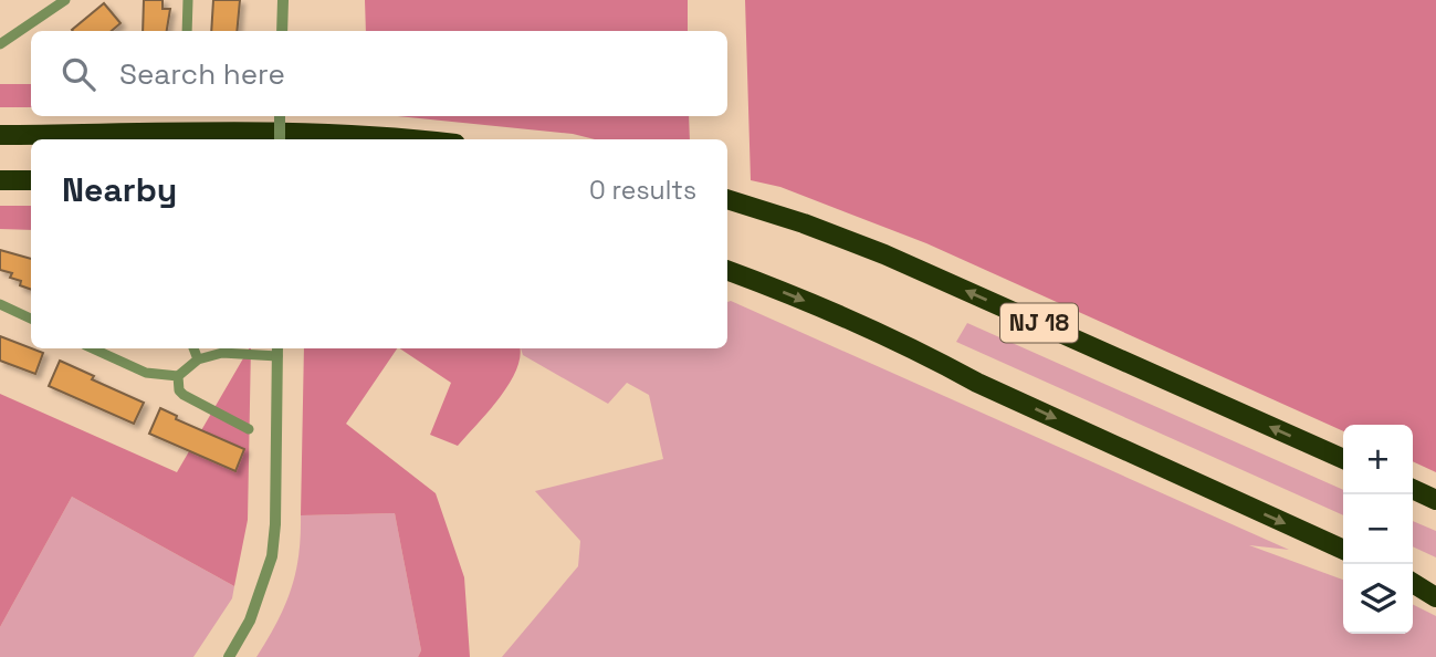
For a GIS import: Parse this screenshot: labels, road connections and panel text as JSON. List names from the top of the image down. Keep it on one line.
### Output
{"streets":{"highway":["NJ 18"]},"page":{"search":"Search here","heading":["Nearby","0 results"],"map_buttons":["+","−"]}}
